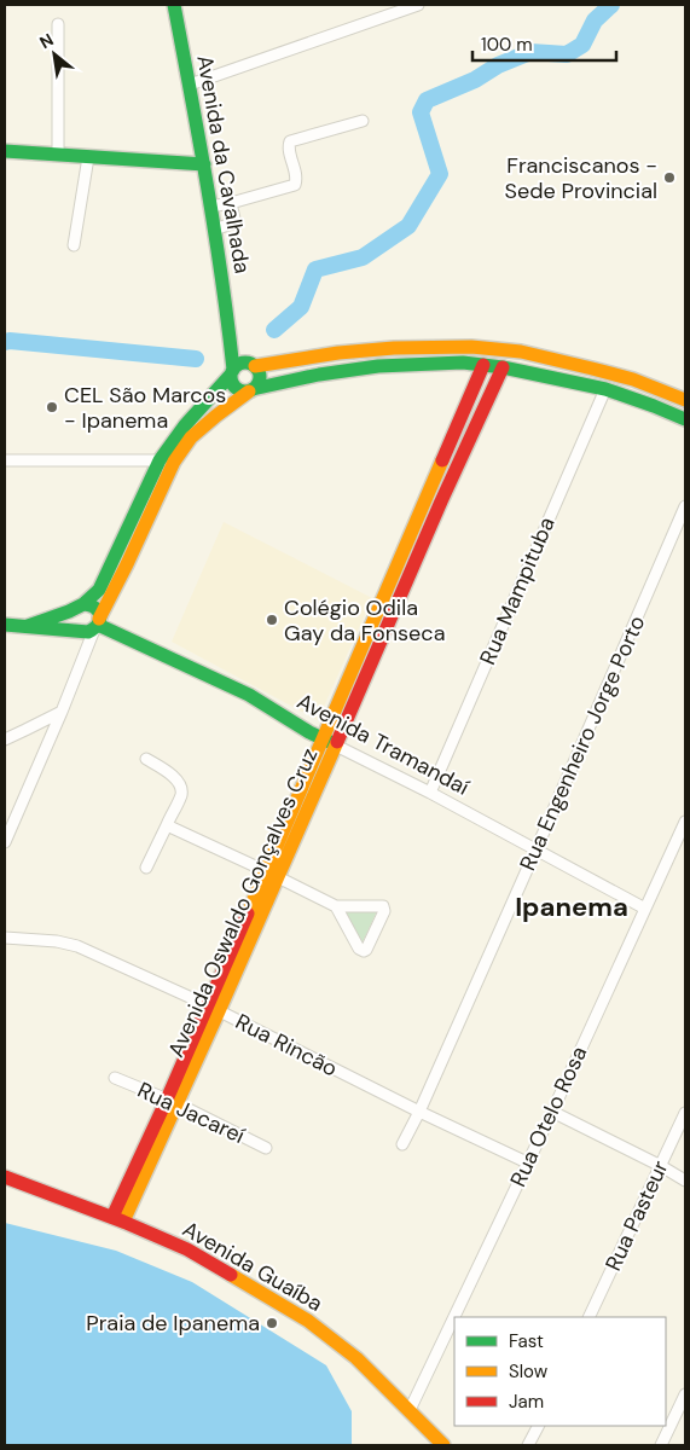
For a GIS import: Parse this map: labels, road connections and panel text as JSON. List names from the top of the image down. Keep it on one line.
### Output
{"streets":{"street":["Avenida da Cavalhada","Rua Mampituba","Rua Engenheiro Jorge Porto","Avenida Tramandaí","Avenida Oswaldo Gonçalves Cruz","Rua Rincão","Rua Jacareí","Rua Otelo Rosa","Rua Pasteur","Avenida Guaíba"]},"crossings":[["Rua Mampituba","Avenida Tramandaí"],["Rua Engenheiro Jorge Porto","Avenida Tramandaí"],["Rua Engenheiro Jorge Porto","Rua Rincão"],["Avenida Tramandaí","Avenida Oswaldo Gonçalves Cruz"],["Avenida Tramandaí","Rua Otelo Rosa"],["Avenida Oswaldo Gonçalves Cruz","Rua Rincão"],["Avenida Oswaldo Gonçalves Cruz","Rua Jacareí"],["Avenida Oswaldo Gonçalves Cruz","Avenida Guaíba"],["Rua Rincão","Rua Otelo Rosa"],["Rua Otelo Rosa","Avenida Guaíba"]],"districts":["Ipanema"],"places":["Franciscanos - Sede Provincial","CEL São Marcos - Ipanema","Colégio Odila Gay da Fonseca","Praia de Ipanema"],"legend":["Fast","Slow","Jam"],"scale_bar":"100 m","north":"top left"}
